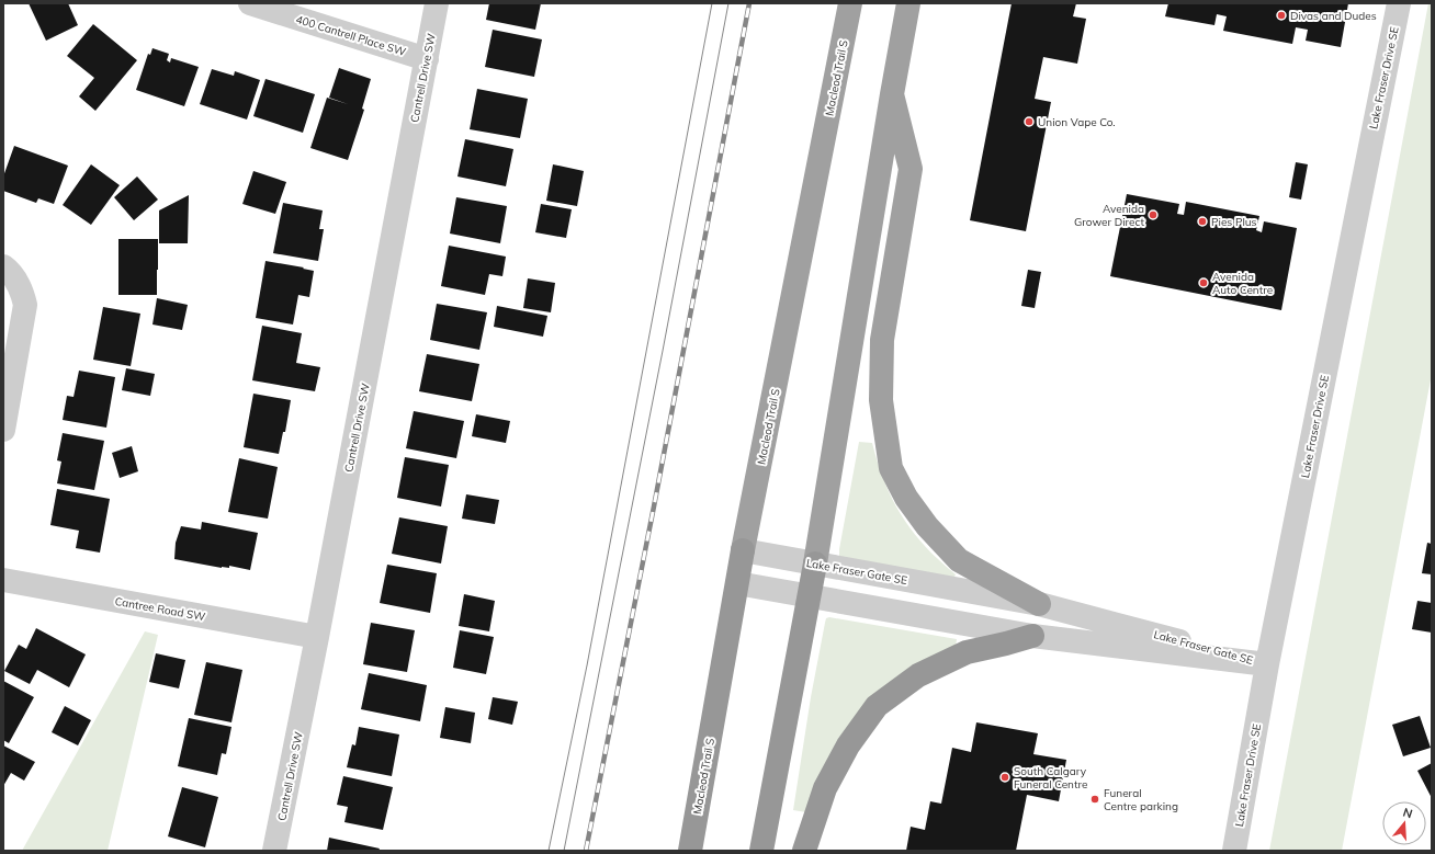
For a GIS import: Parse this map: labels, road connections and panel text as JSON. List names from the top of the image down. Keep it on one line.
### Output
{"streets":{"highway":["Macleod Trail S"],"street":["400 Cantrell Place SW","Cantrell Drive SW","Lake Fraser Drive SE","Lake Fraser Gate SE","Cantree Road SW"]},"crossings":[["400 Cantrell Place SW","Cantrell Drive SW"],["Cantrell Drive SW","Cantree Road SW"],["Macleod Trail S","Lake Fraser Gate SE"],["Lake Fraser Drive SE","Lake Fraser Gate SE"]],"places":["Divas and Dudes","Union Vape Co.","Avenida Grower Direct","Pies Plus","Avenida Auto Centre","South Calgary Funeral Centre","Funeral Centre parking"],"north":"top"}
